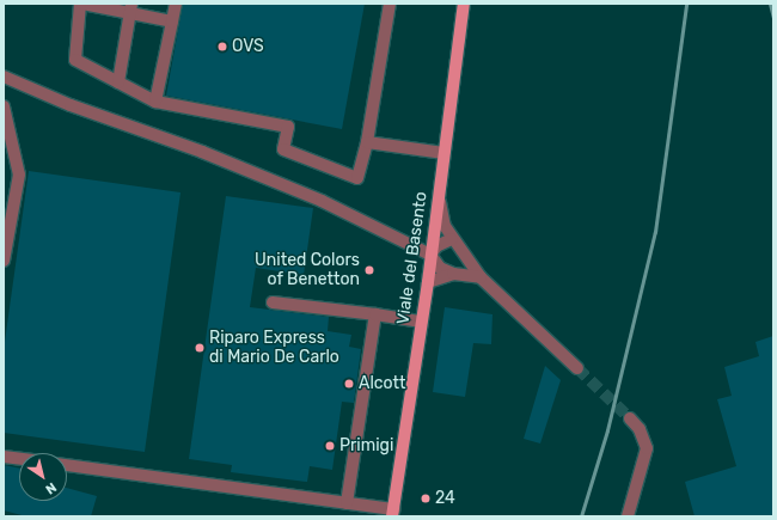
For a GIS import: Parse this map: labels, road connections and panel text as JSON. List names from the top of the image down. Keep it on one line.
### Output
{"streets":{"main road":["Viale del Basento"]},"places":["OVS","United Colors of Benetton","Riparo Express di Mario De Carlo","Alcott","Primigi","24"],"north":"bottom right"}
